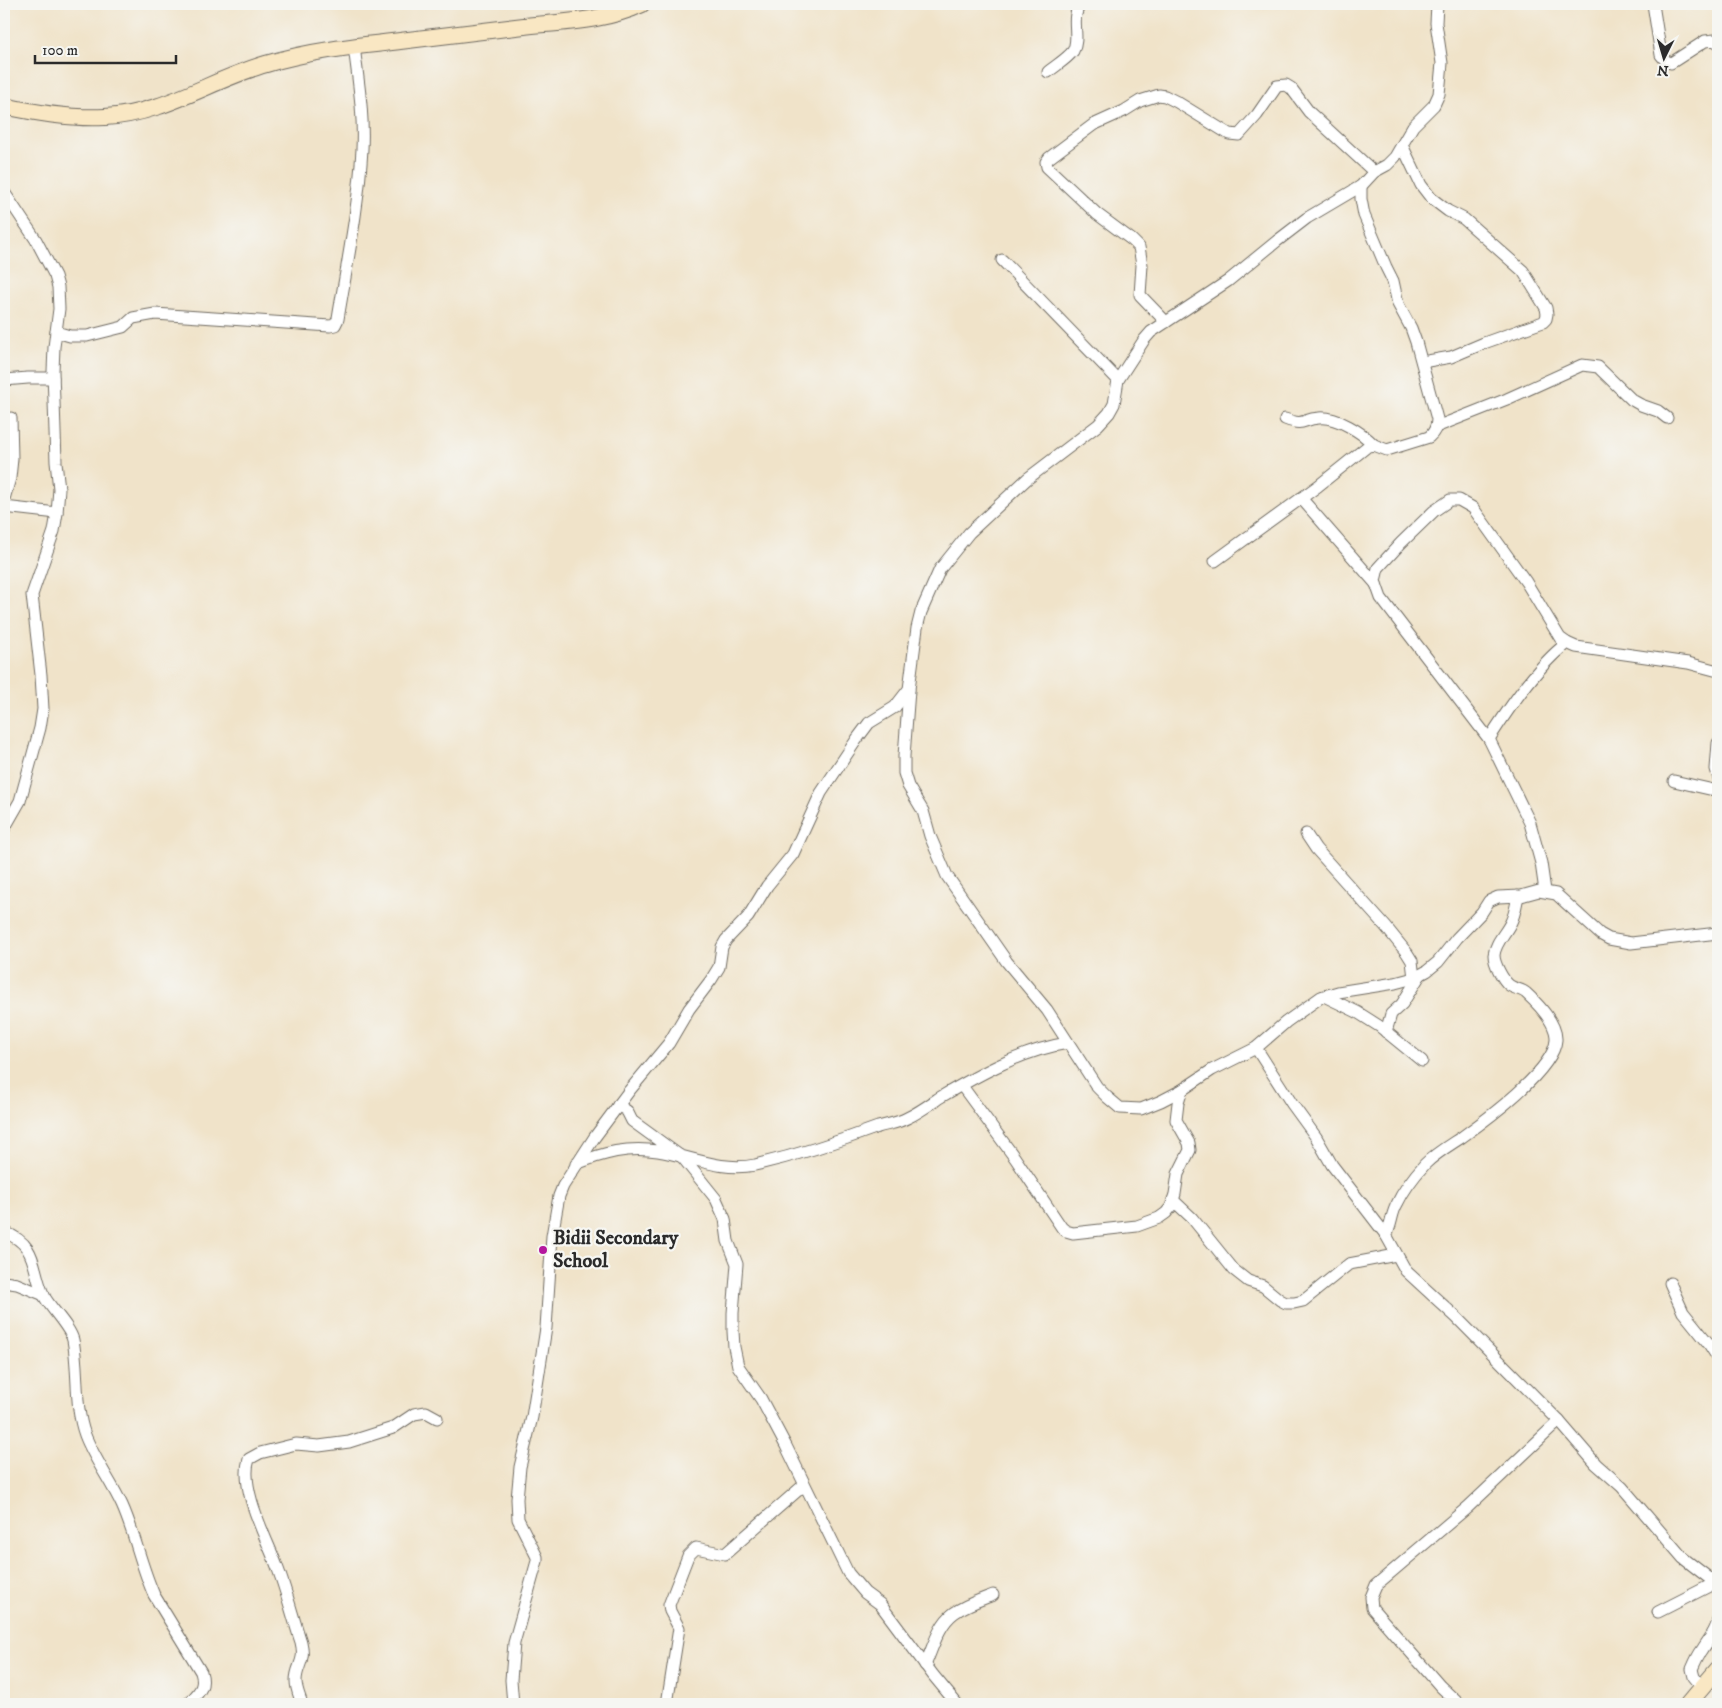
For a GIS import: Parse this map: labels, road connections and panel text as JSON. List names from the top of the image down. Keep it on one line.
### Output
{"places":["Bidii Secondary School"],"scale_bar":"100 m","north":"bottom"}
